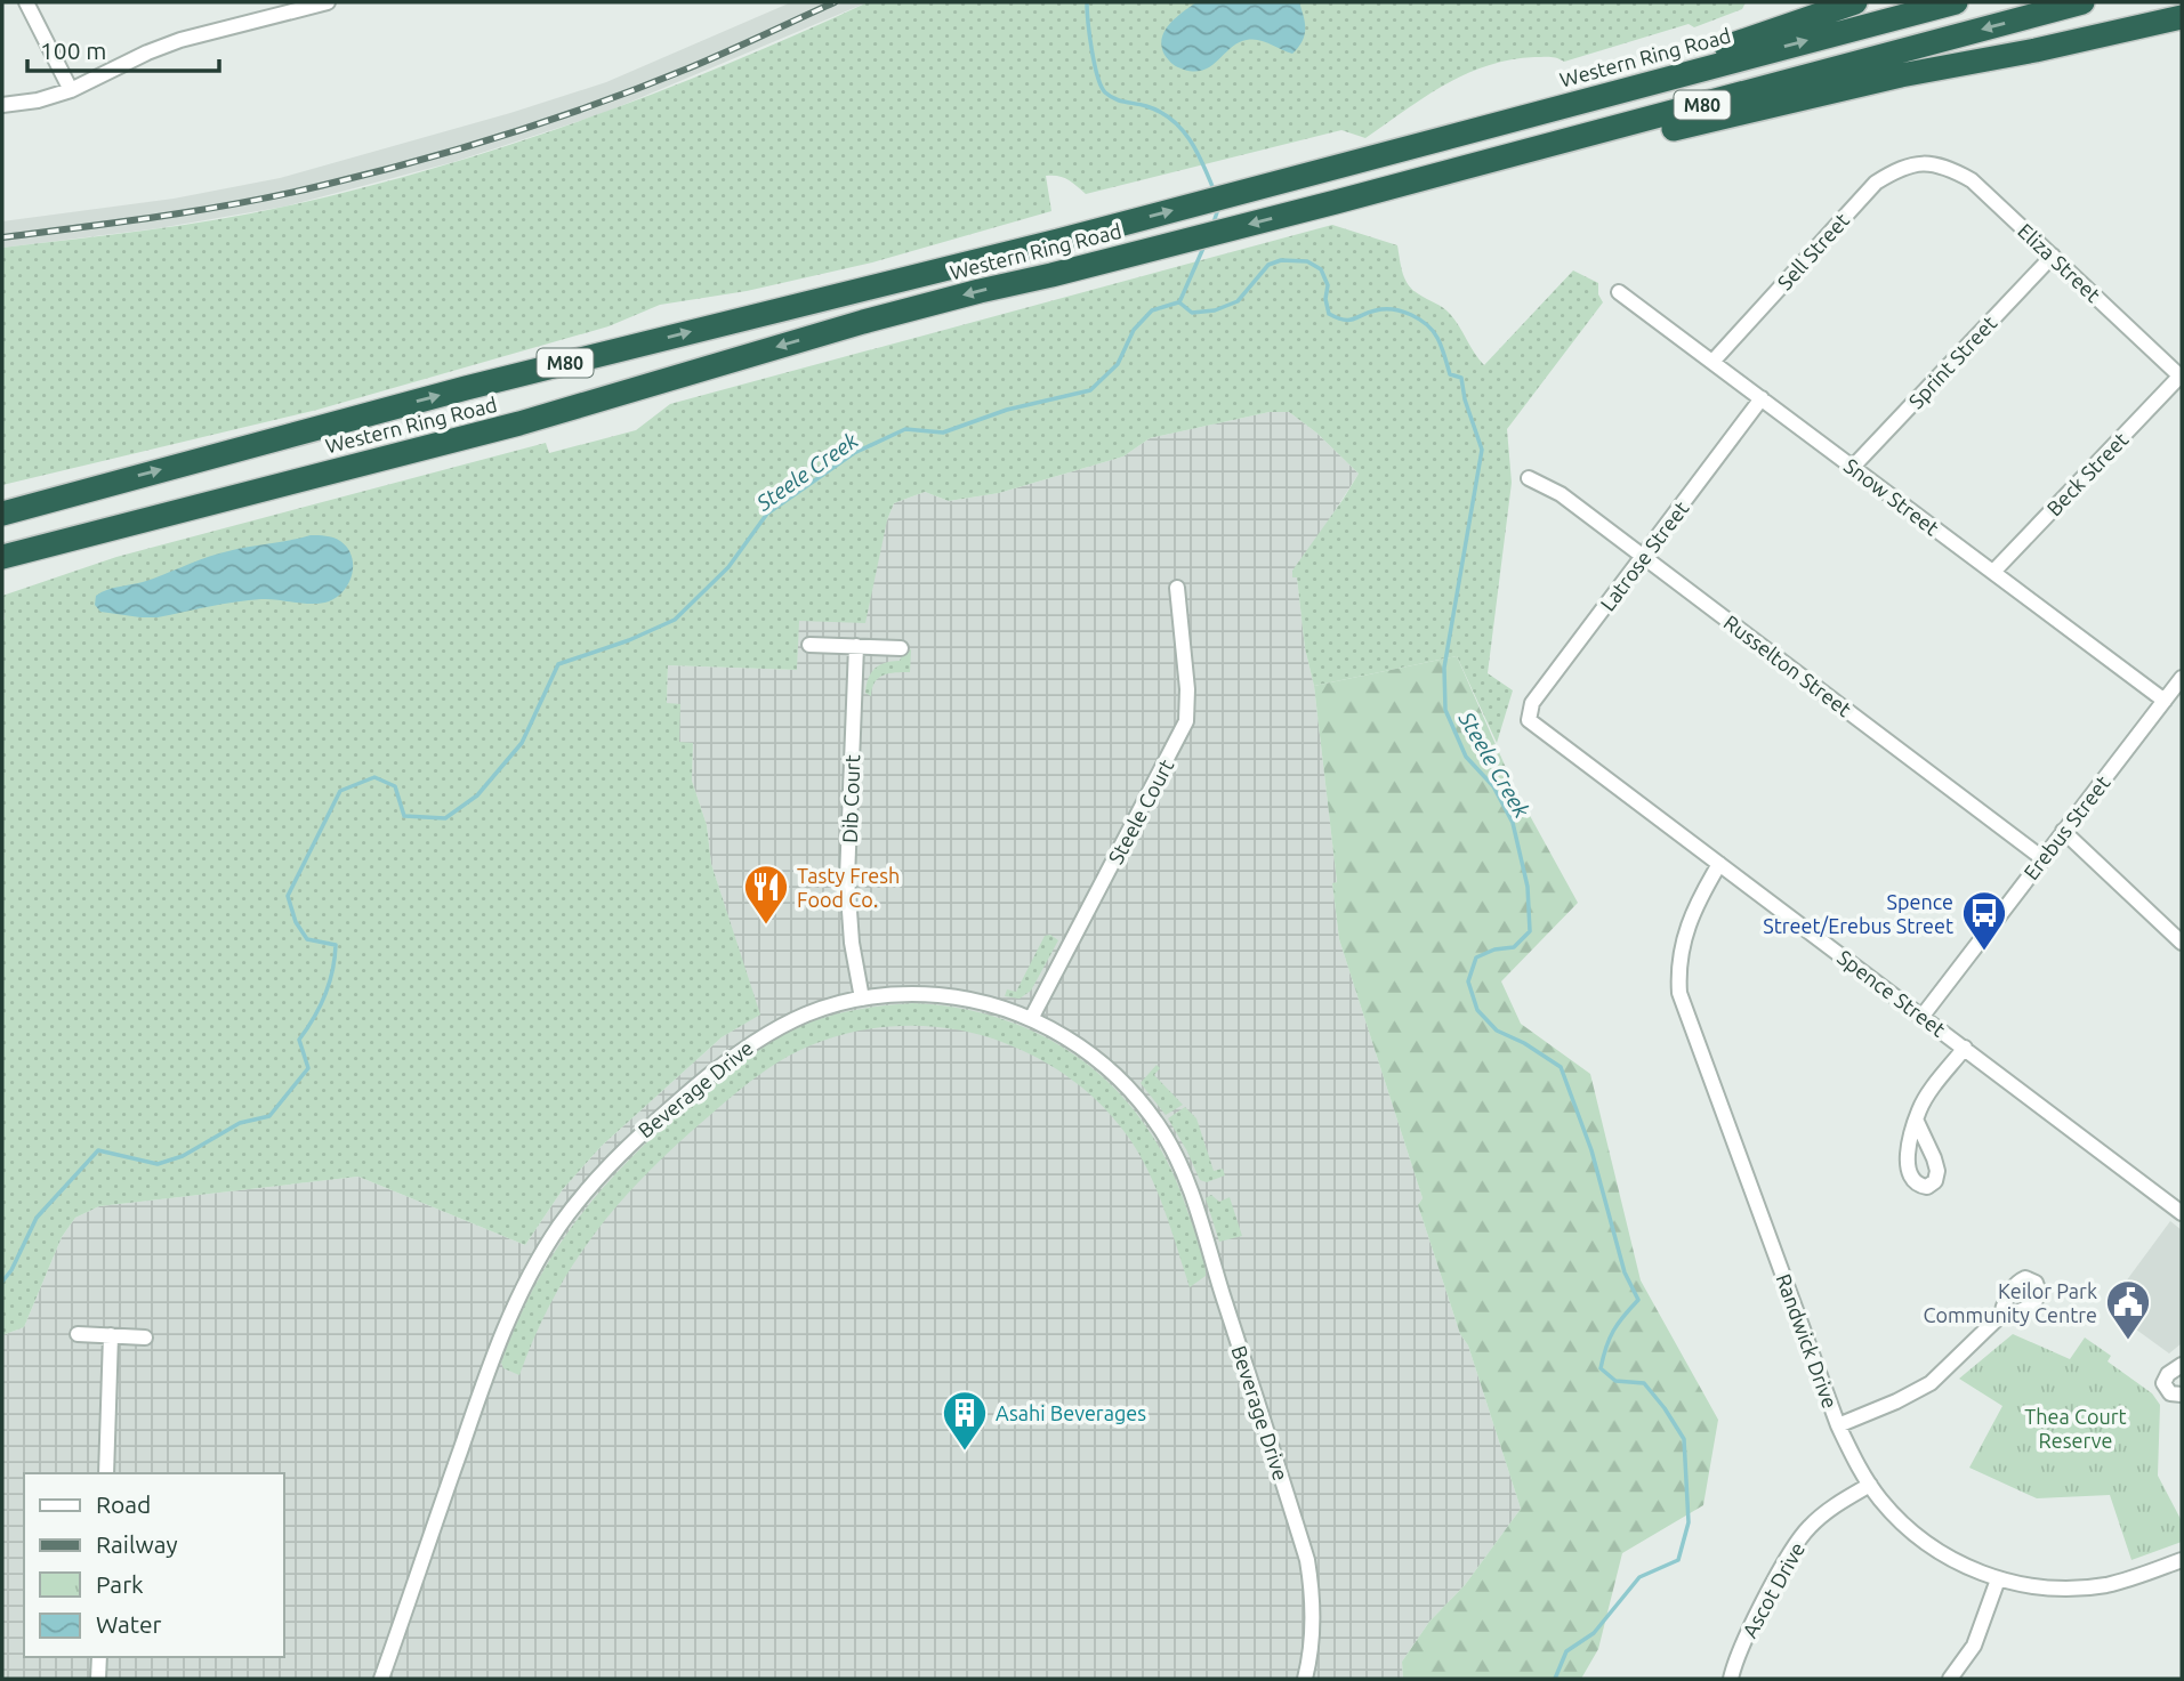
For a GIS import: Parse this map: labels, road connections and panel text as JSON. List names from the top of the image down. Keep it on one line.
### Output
{"streets":{"highway":["Western Ring Road","M80"],"street":["Sell Street","Eliza Street","Sprint Street","Beck Street","Snow Street","Latrose Street","Russelton Street","Dib Court","Steele Court","Erebus Street","Spence Street","Beverage Drive","Randwick Drive","Ascot Drive"]},"crossings":[["Sell Street","Eliza Street"],["Sell Street","Snow Street"],["Eliza Street","Sprint Street"],["Eliza Street","Beck Street"],["Sprint Street","Snow Street"],["Beck Street","Snow Street"],["Snow Street","Latrose Street"],["Snow Street","Erebus Street"],["Latrose Street","Russelton Street"],["Latrose Street","Spence Street"],["Russelton Street","Erebus Street"],["Dib Court","Beverage Drive"],["Steele Court","Beverage Drive"],["Erebus Street","Spence Street"],["Spence Street","Randwick Drive"],["Randwick Drive","Ascot Drive"]],"water":["Steele Creek"],"parks":["Thea Court Reserve"],"places":{"restaurant":["Tasty Fresh Food Co."],"bus stop":["Spence Street/Erebus Street"],"public building":["Keilor Park Community Centre"],"building":["Asahi Beverages"]},"legend":["Road","Railway","Park","Water"],"scale_bar":"100 m"}
